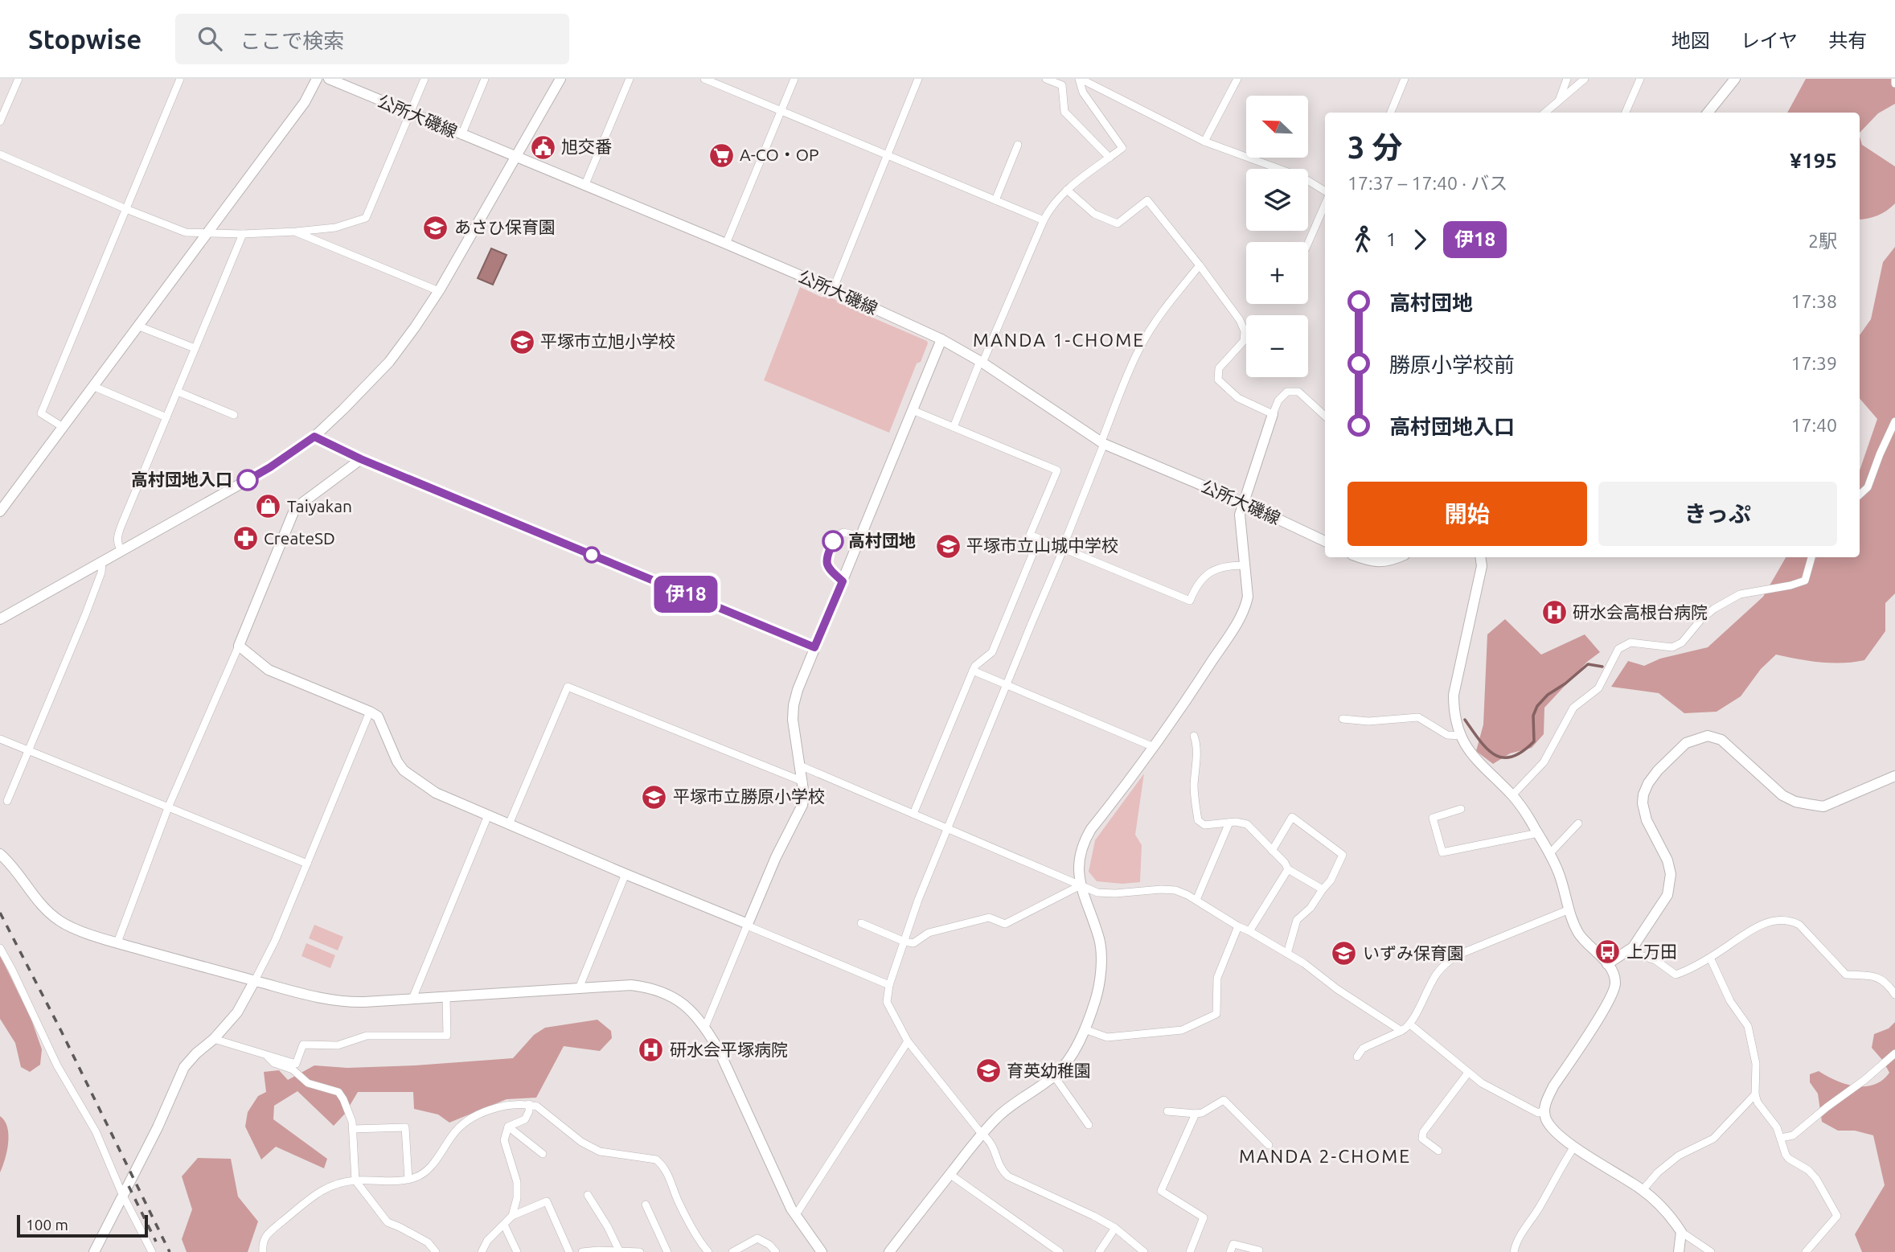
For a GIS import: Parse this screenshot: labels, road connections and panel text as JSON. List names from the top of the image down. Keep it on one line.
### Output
{"streets":{"street":["公所大磯線"]},"districts":["MANDA 1-CHOME","MANDA 2-CHOME"],"places":{"public building":["旭交番"],"supermarket":["A-CO・OP"],"school or university":["あさひ保育園","平塚市立旭小学校","平塚市立山城中学校","平塚市立勝原小学校","いずみ保育園","育英幼稚園"],"other":["高村団地入口","高村団地"],"shop":["Taiyakan"],"pharmacy":["CreateSD"],"hospital":["研水会高根台病院","研水会平塚病院"],"bus stop":["上万田"]},"lines":["bus line 伊18"],"scale_bar":"100 m","north":"top left","page":{"header":"Stopwise","search":"ここで検索","nav":["地図","レイヤ","共有"],"on_map":"伊18","map_buttons":["+","−"],"heading":["3 分","17:37 – 17:40 · バス","¥195"],"legs":["1","伊18","2駅"],"list":[{"name":"高村団地","value":"17:38"},{"name":"勝原小学校前","value":"17:39"},{"name":"高村団地入口","value":"17:40"}],"buttons":["開始","きっぷ"],"scale":"100 m"}}
